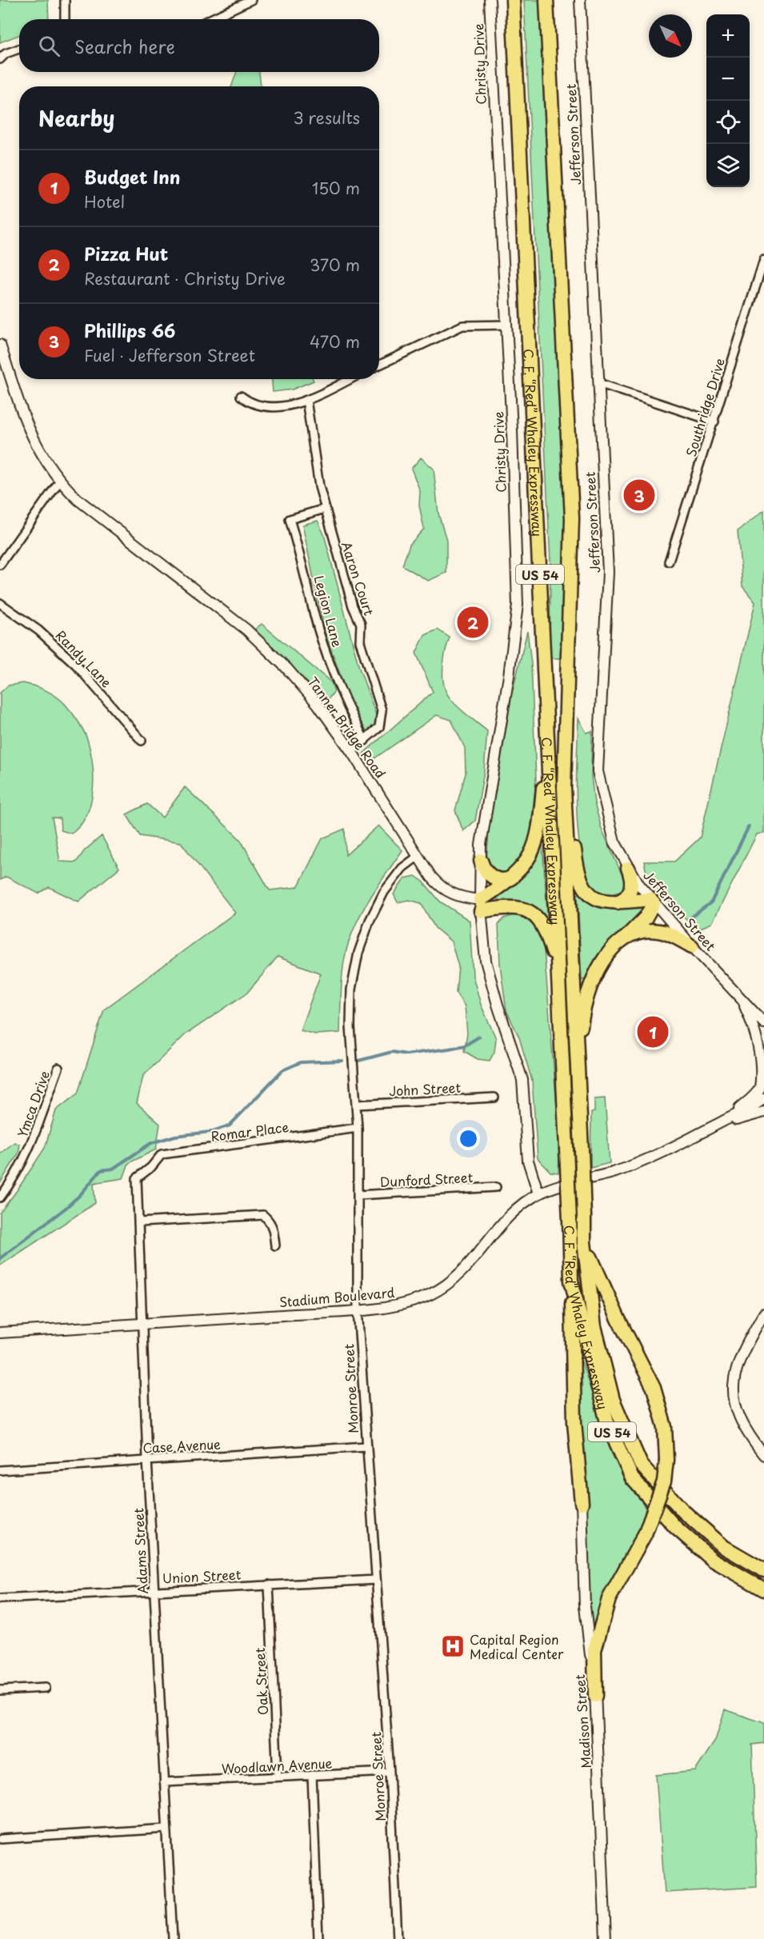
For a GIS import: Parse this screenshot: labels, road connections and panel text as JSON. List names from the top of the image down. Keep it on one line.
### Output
{"streets":{"highway":["C. F. “Red” Whaley Expressway","US 54"],"street":["Christy Drive","Jefferson Street","Southridge Drive","Aaron Court","Legion Lane","Randy Lane","Tanner Bridge Road","John Street","Ymca Drive","Romar Place","Dunford Street","Stadium Boulevard","Monroe Street","Case Avenue","Adams Street","Union Street","Oak Street","Madison Street","Woodlawn Avenue"]},"crossings":[["Christy Drive","Tanner Bridge Road"],["Aaron Court","Legion Lane"],["Aaron Court","Tanner Bridge Road"],["Tanner Bridge Road","Monroe Street"],["John Street","Monroe Street"],["Romar Place","Monroe Street"],["Romar Place","Adams Street"],["Dunford Street","Monroe Street"],["Stadium Boulevard","Monroe Street"],["Stadium Boulevard","Adams Street"],["Monroe Street","Case Avenue"],["Monroe Street","Union Street"],["Monroe Street","Woodlawn Avenue"],["Case Avenue","Adams Street"],["Adams Street","Union Street"],["Adams Street","Woodlawn Avenue"],["Union Street","Oak Street"],["Oak Street","Woodlawn Avenue"]],"places":{"hospital":["Capital Region Medical Center"]},"north":"bottom right","page":{"map_buttons":["+","−"],"search":"Search here","heading":["Nearby","3 results"],"list":[{"mark":"1","name":"Budget Inn","note":"Hotel","value":"150 m"},{"mark":"2","name":"Pizza Hut","note":"Restaurant · Christy Drive","value":"370 m"},{"mark":"3","name":"Phillips 66","note":"Fuel · Jefferson Street","value":"470 m"}],"pins":["3","2","1"]}}
